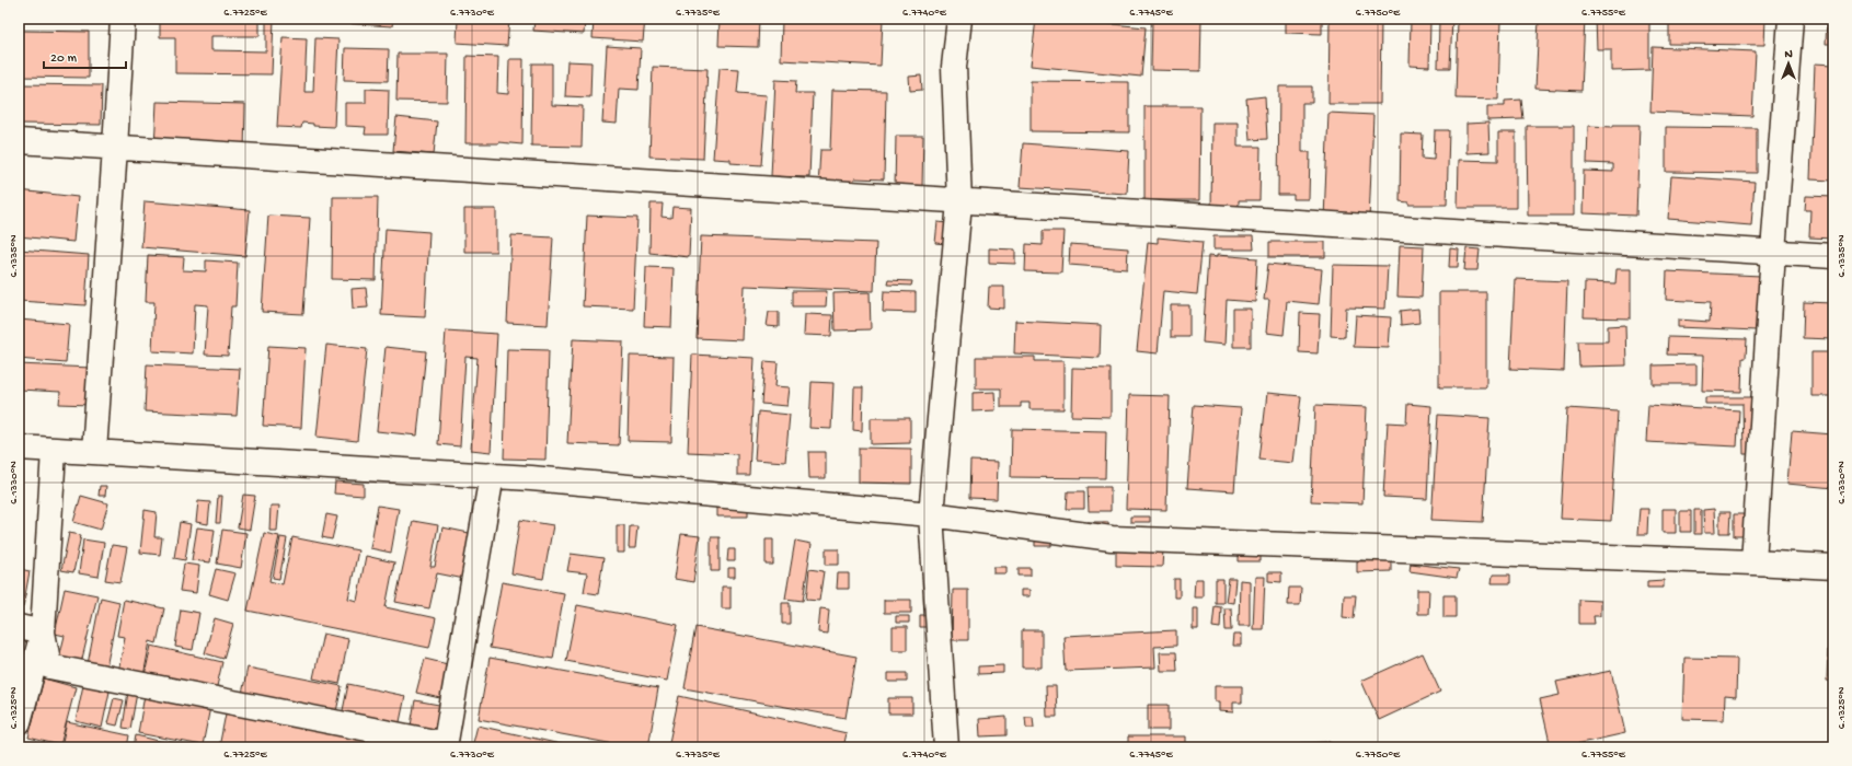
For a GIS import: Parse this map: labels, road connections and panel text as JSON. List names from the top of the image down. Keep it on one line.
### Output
{"scale_bar":"20 m","north":"top","coordinates":["6.7725°E","6.7730°E","6.7735°E","6.7740°E","6.7745°E","6.7750°E","6.7755°E","6.1335°N","6.1330°N","6.1325°N"]}
